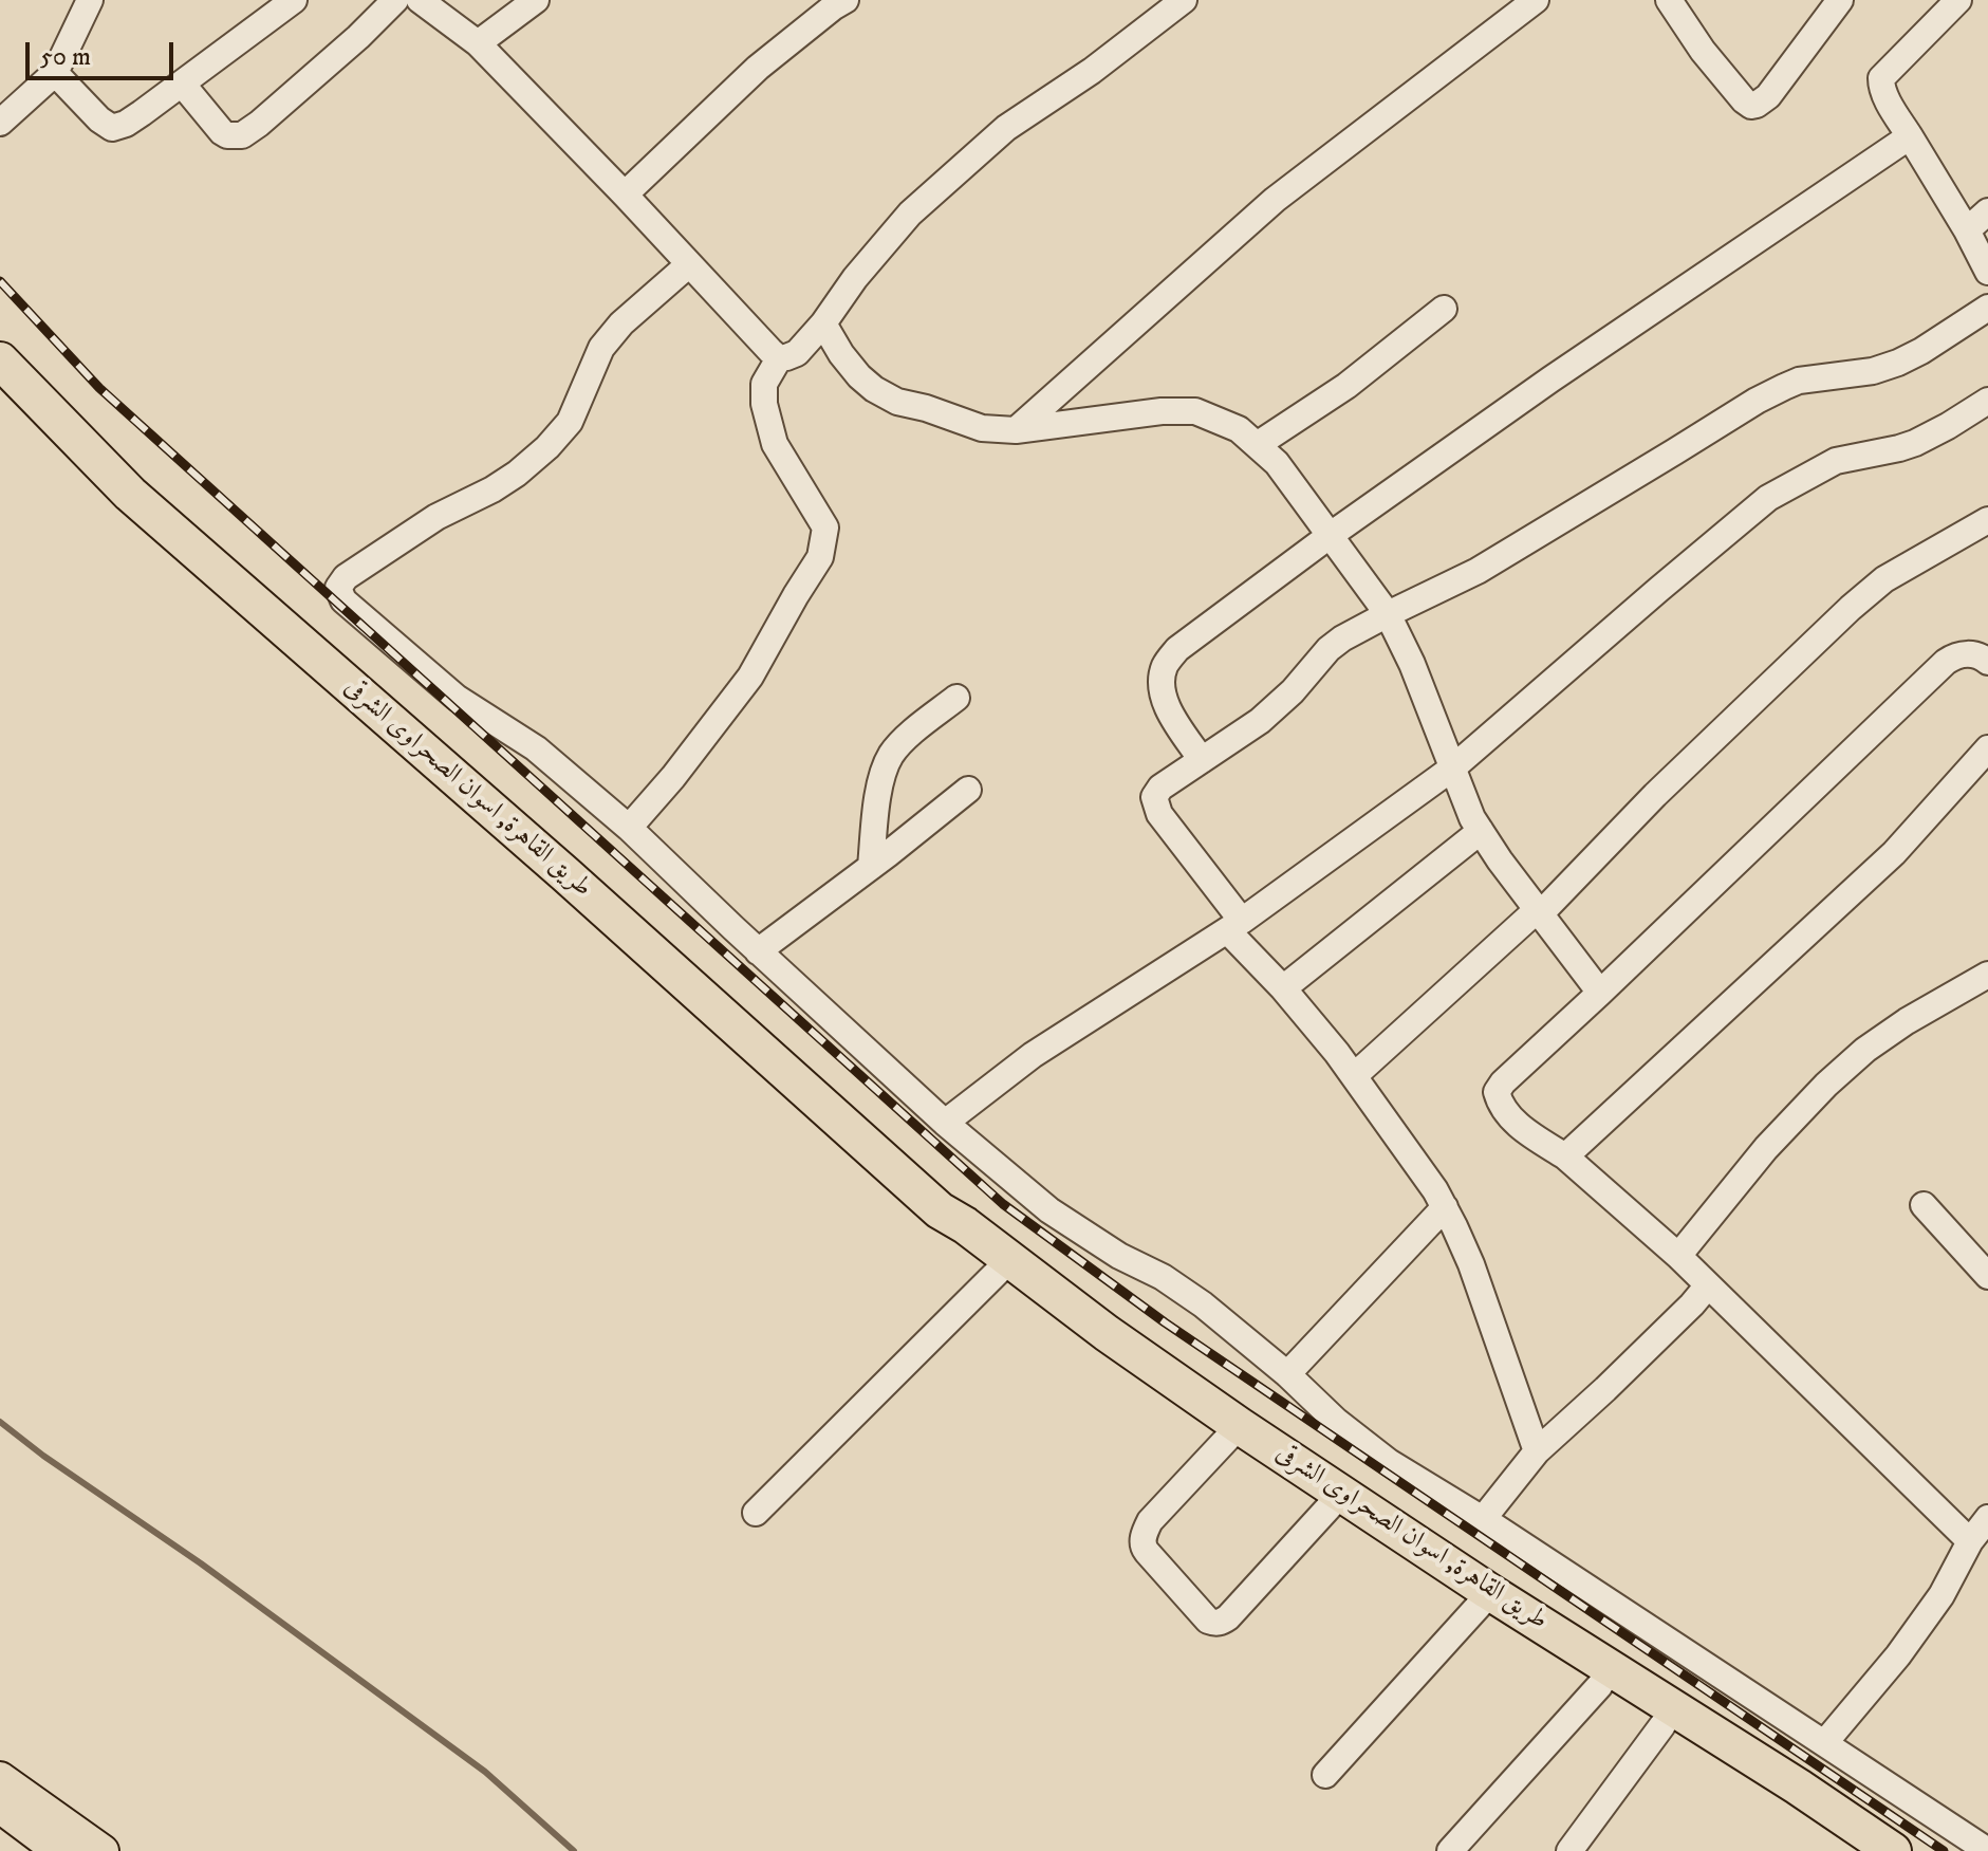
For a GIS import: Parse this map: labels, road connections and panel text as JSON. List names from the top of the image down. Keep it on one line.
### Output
{"streets":{"highway":["طريق القاهرة, اسوان الصحراوى الشرقى"]},"scale_bar":"50 m"}
